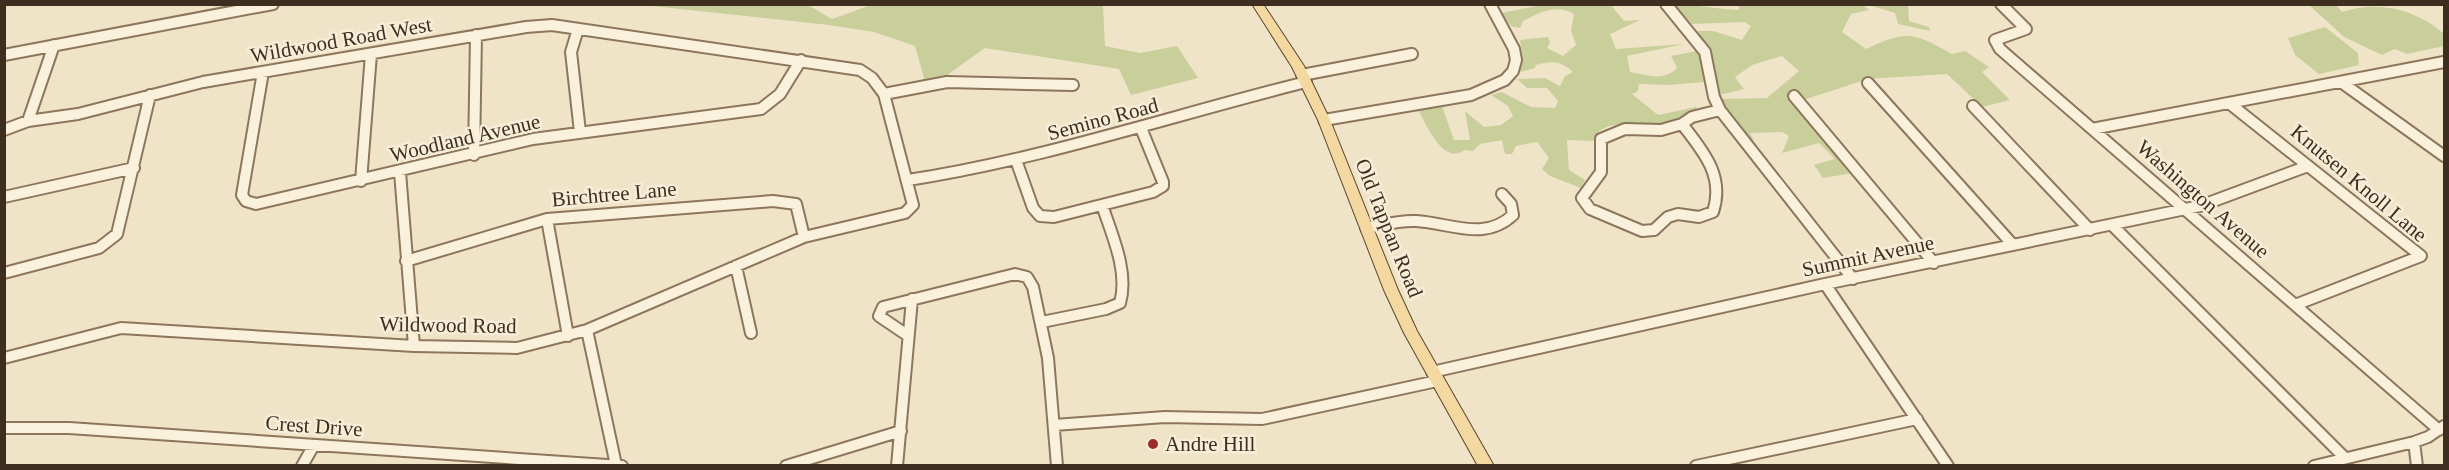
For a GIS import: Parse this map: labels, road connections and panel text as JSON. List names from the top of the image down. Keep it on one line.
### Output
{"streets":{"main road":["Old Tappan Road"],"street":["Wildwood Road West","Semino Road","Woodland Avenue","Knutsen Knoll Lane","Birchtree Lane","Washington Avenue","Summit Avenue","Wildwood Road","Crest Drive"]},"crossings":[["Wildwood Road West","Semino Road"],["Wildwood Road West","Woodland Avenue"],["Wildwood Road West","Wildwood Road"],["Semino Road","Old Tappan Road"],["Semino Road","Wildwood Road"],["Knutsen Knoll Lane","Washington Avenue"],["Knutsen Knoll Lane","Summit Avenue"],["Birchtree Lane","Wildwood Road"],["Washington Avenue","Summit Avenue"],["Old Tappan Road","Summit Avenue"]],"places":["Andre Hill"]}
